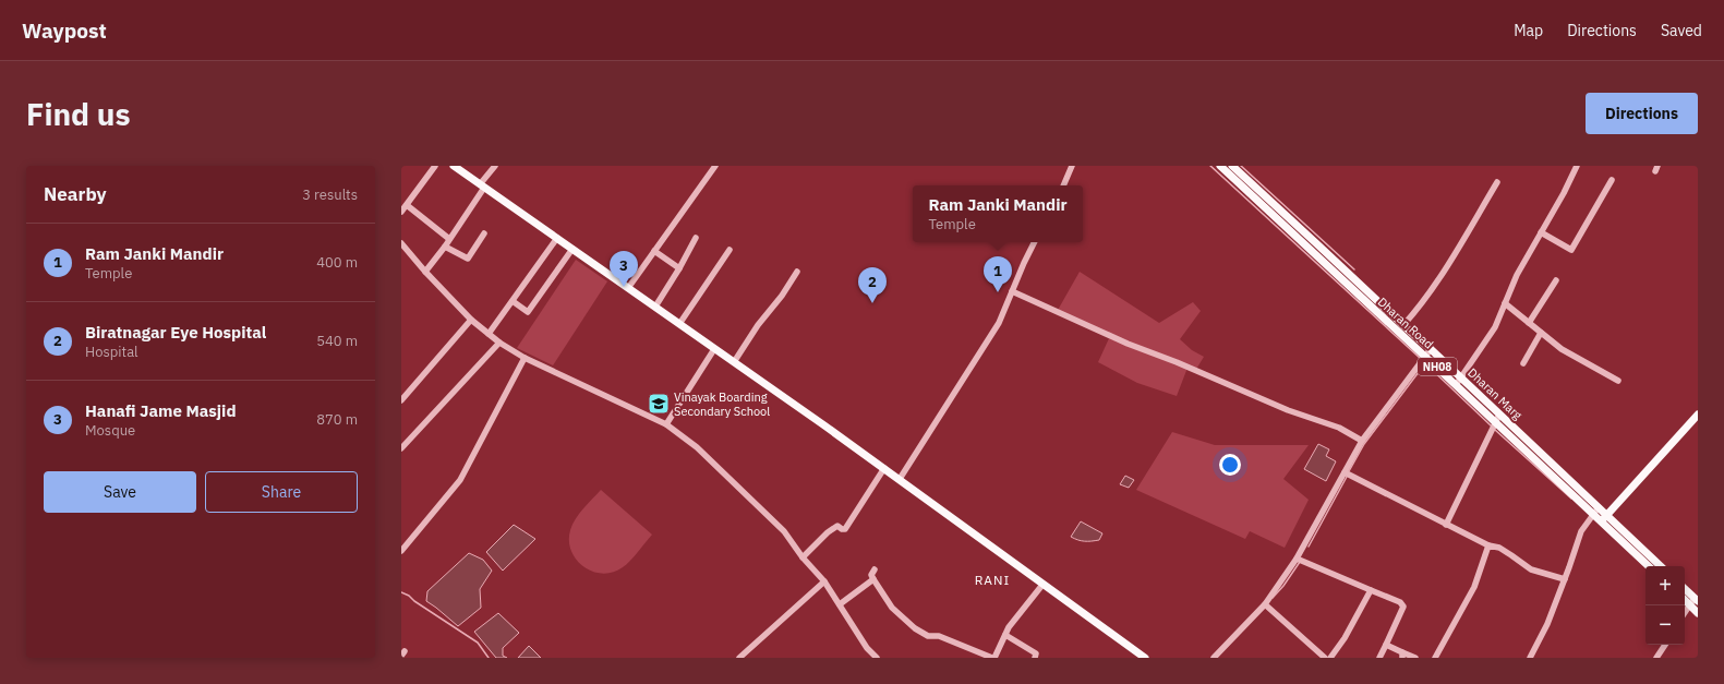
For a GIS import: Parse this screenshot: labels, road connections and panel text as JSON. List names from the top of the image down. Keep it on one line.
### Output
{"streets":{"main road":["Dharan Road","NH08","Dharan Marg"]},"crossings":[["Dharan Road","Dharan Marg"],["NH08","Dharan Marg"]],"districts":["RANI"],"places":{"school or university":["Vinayak Boarding Secondary School"]},"page":{"header":"Waypost","nav":["Map","Directions","Saved"],"buttons":["Directions",["Save","Share"]],"title":"Find us","heading":["Nearby","3 results"],"popup":["Ram Janki Mandir","Temple"],"list":[{"mark":"1","name":"Ram Janki Mandir","note":"Temple","value":"400 m"},{"mark":"2","name":"Biratnagar Eye Hospital","note":"Hospital","value":"540 m"},{"mark":"3","name":"Hanafi Jame Masjid","note":"Mosque","value":"870 m"}],"pins":["3","1","2"],"map_buttons":["+","−"]}}
